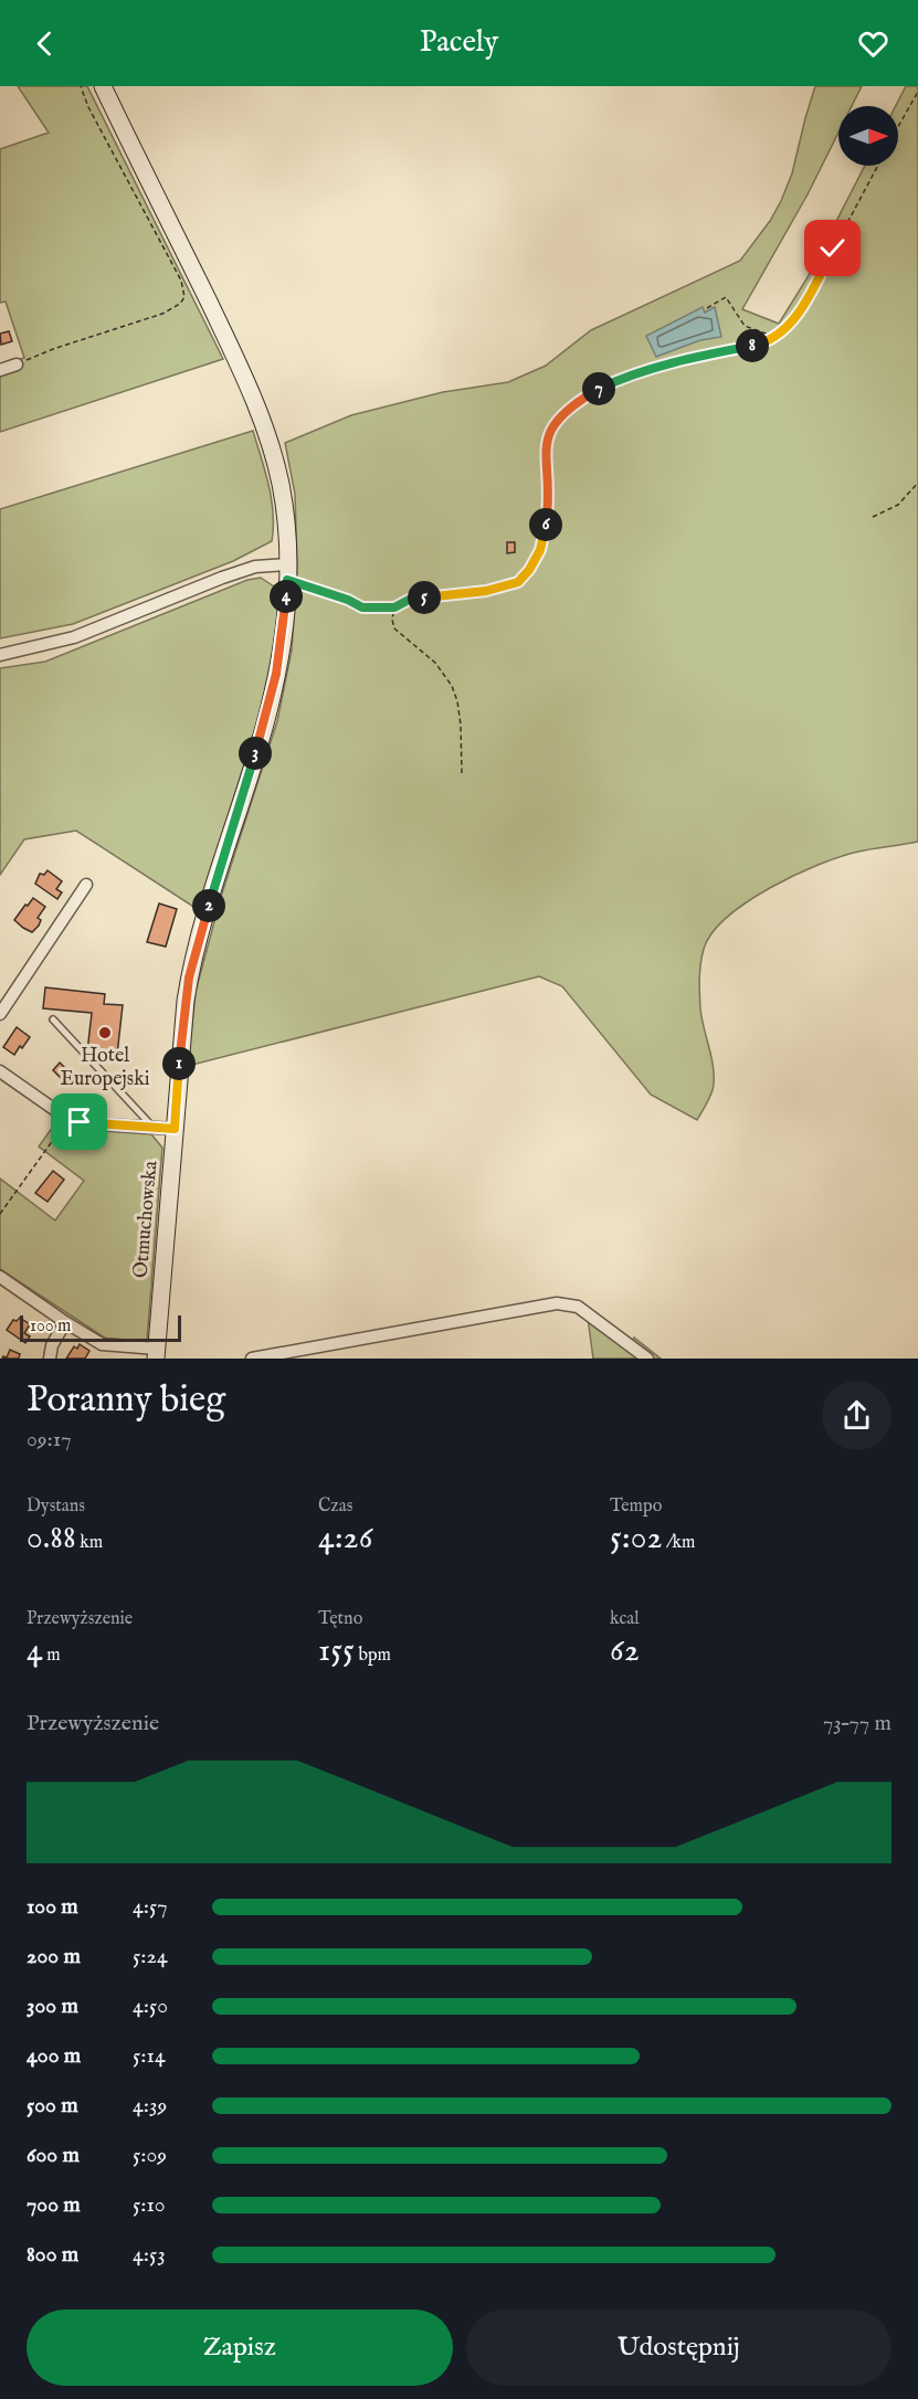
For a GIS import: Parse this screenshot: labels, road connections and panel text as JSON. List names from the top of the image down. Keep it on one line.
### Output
{"streets":{"main road":["Otmuchowska"]},"places":["Hotel Europejski"],"scale_bar":"100 m","north":"right","page":{"header":"Pacely","pins":["8","7","6","4","5","3","2","1"],"scale":"100 m","heading":["Poranny bieg","09:17"],"stats":[["Dystans","0.88 km"],["Czas","4:26"],["Tempo","5:02 /km"],["Przewyższenie","4 m"],["Tętno","155 bpm"],["kcal","62"]],"chart":["Przewyższenie","73–77 m"],"list":[{"name":"100 m","note":"4:57"},{"name":"200 m","note":"5:24"},{"name":"300 m","note":"4:50"},{"name":"400 m","note":"5:14"},{"name":"500 m","note":"4:39"},{"name":"600 m","note":"5:09"},{"name":"700 m","note":"5:10"},{"name":"800 m","note":"4:53"}],"buttons":["Zapisz","Udostępnij"]}}
